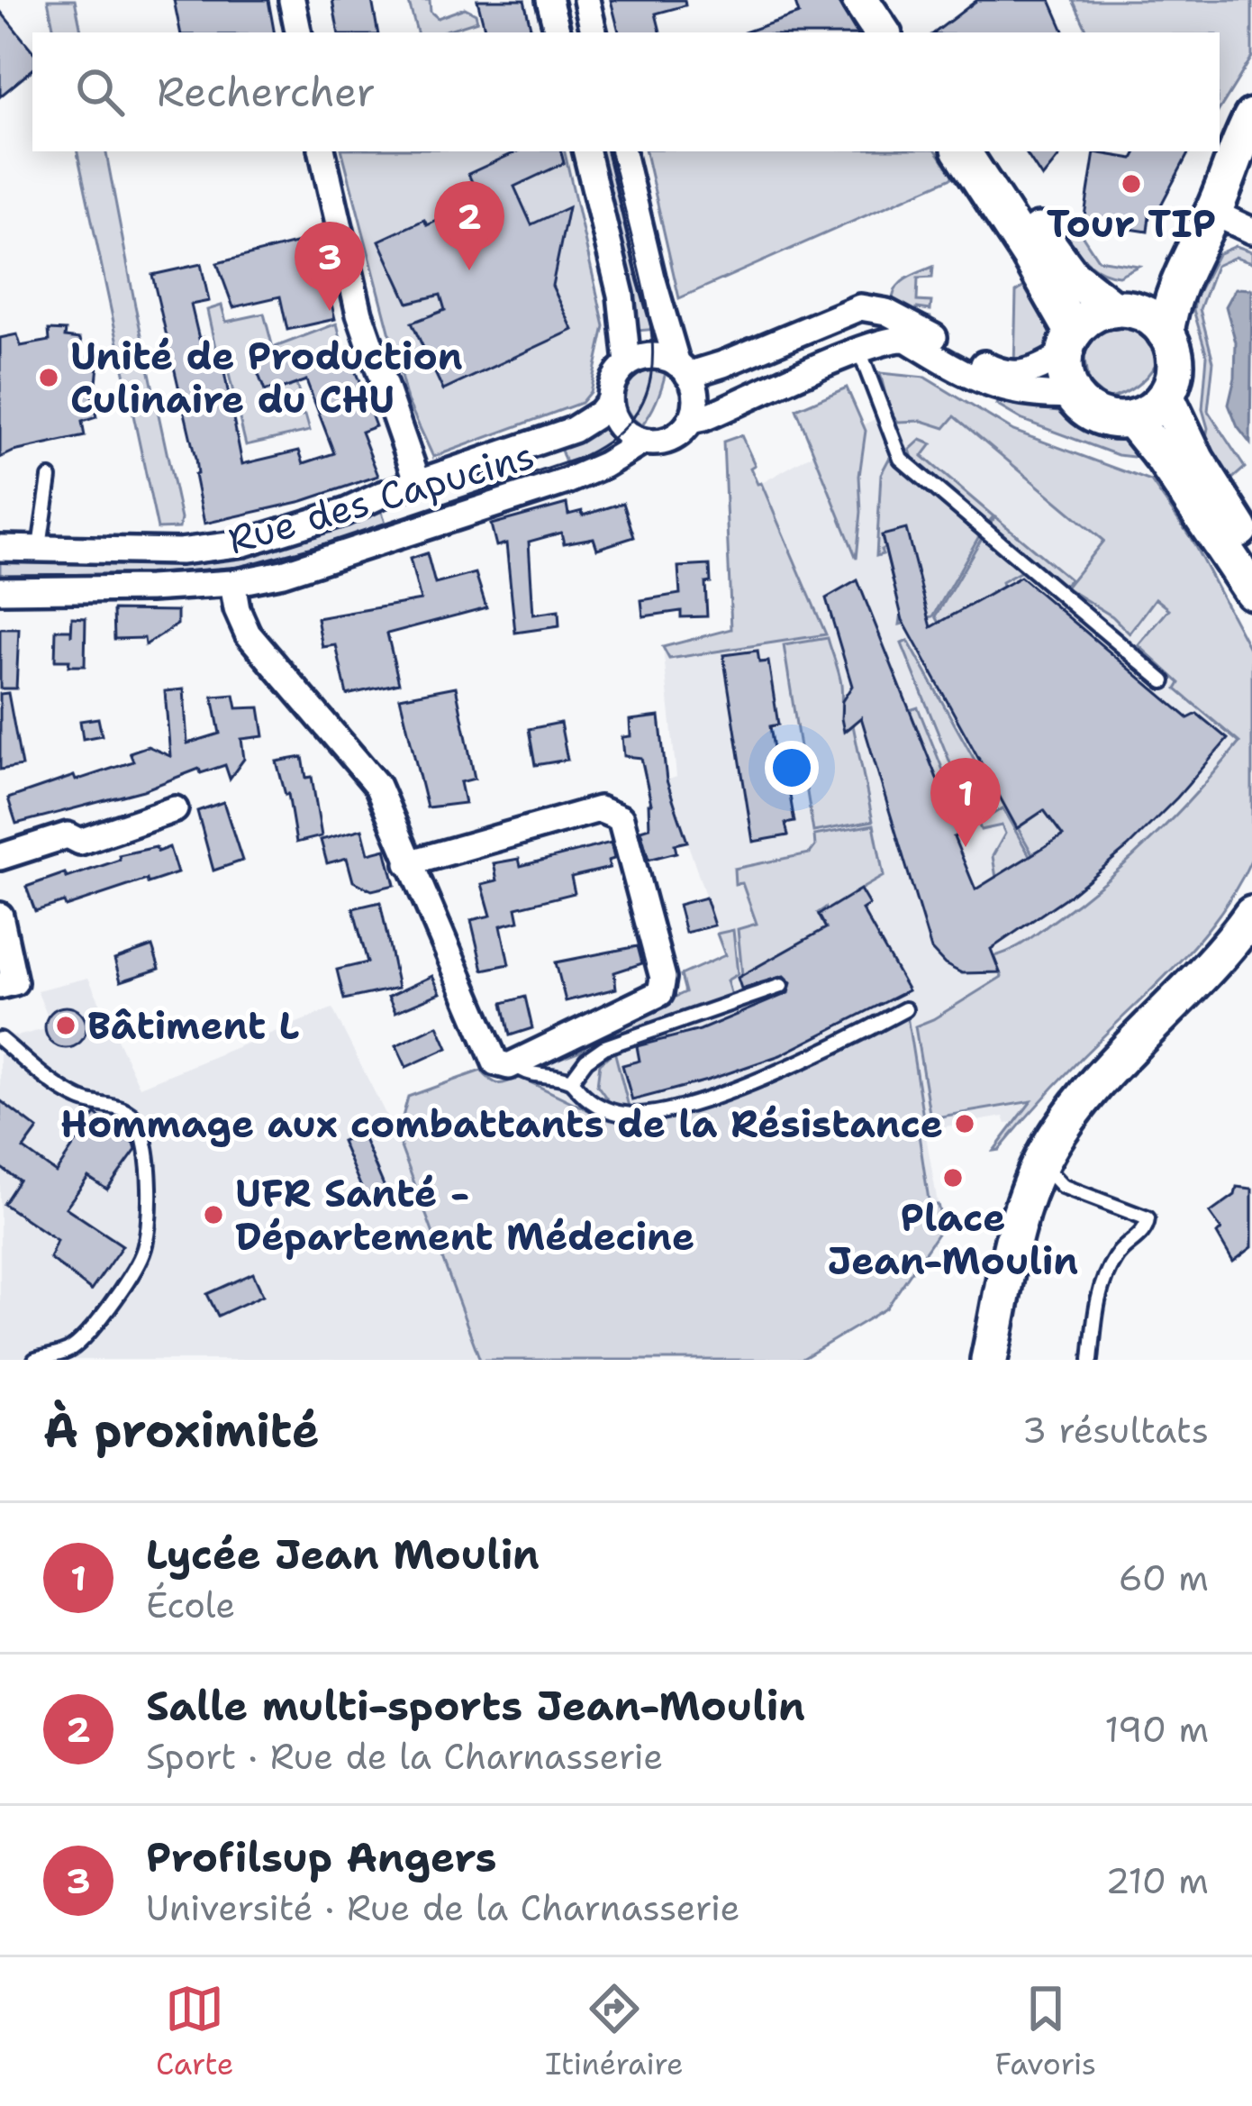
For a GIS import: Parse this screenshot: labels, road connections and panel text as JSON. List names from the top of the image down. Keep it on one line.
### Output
{"streets":{"street":["Rue des Capucins"]},"places":["Tour TIP","Unité de Production Culinaire du CHU","Bâtiment L","Hommage aux combattants de la Résistance","Place Jean-Moulin","UFR Santé - Département Médecine"],"page":{"search":"Rechercher","pins":["2","3","1"],"heading":["À proximité","3 résultats"],"list":[{"mark":"1","name":"Lycée Jean Moulin","note":"École","value":"60 m"},{"mark":"2","name":"Salle multi-sports Jean-Moulin","note":"Sport · Rue de la Charnasserie","value":"190 m"},{"mark":"3","name":"Profilsup Angers","note":"Université · Rue de la Charnasserie","value":"210 m"}],"nav":["Carte","Itinéraire","Favoris"]}}
